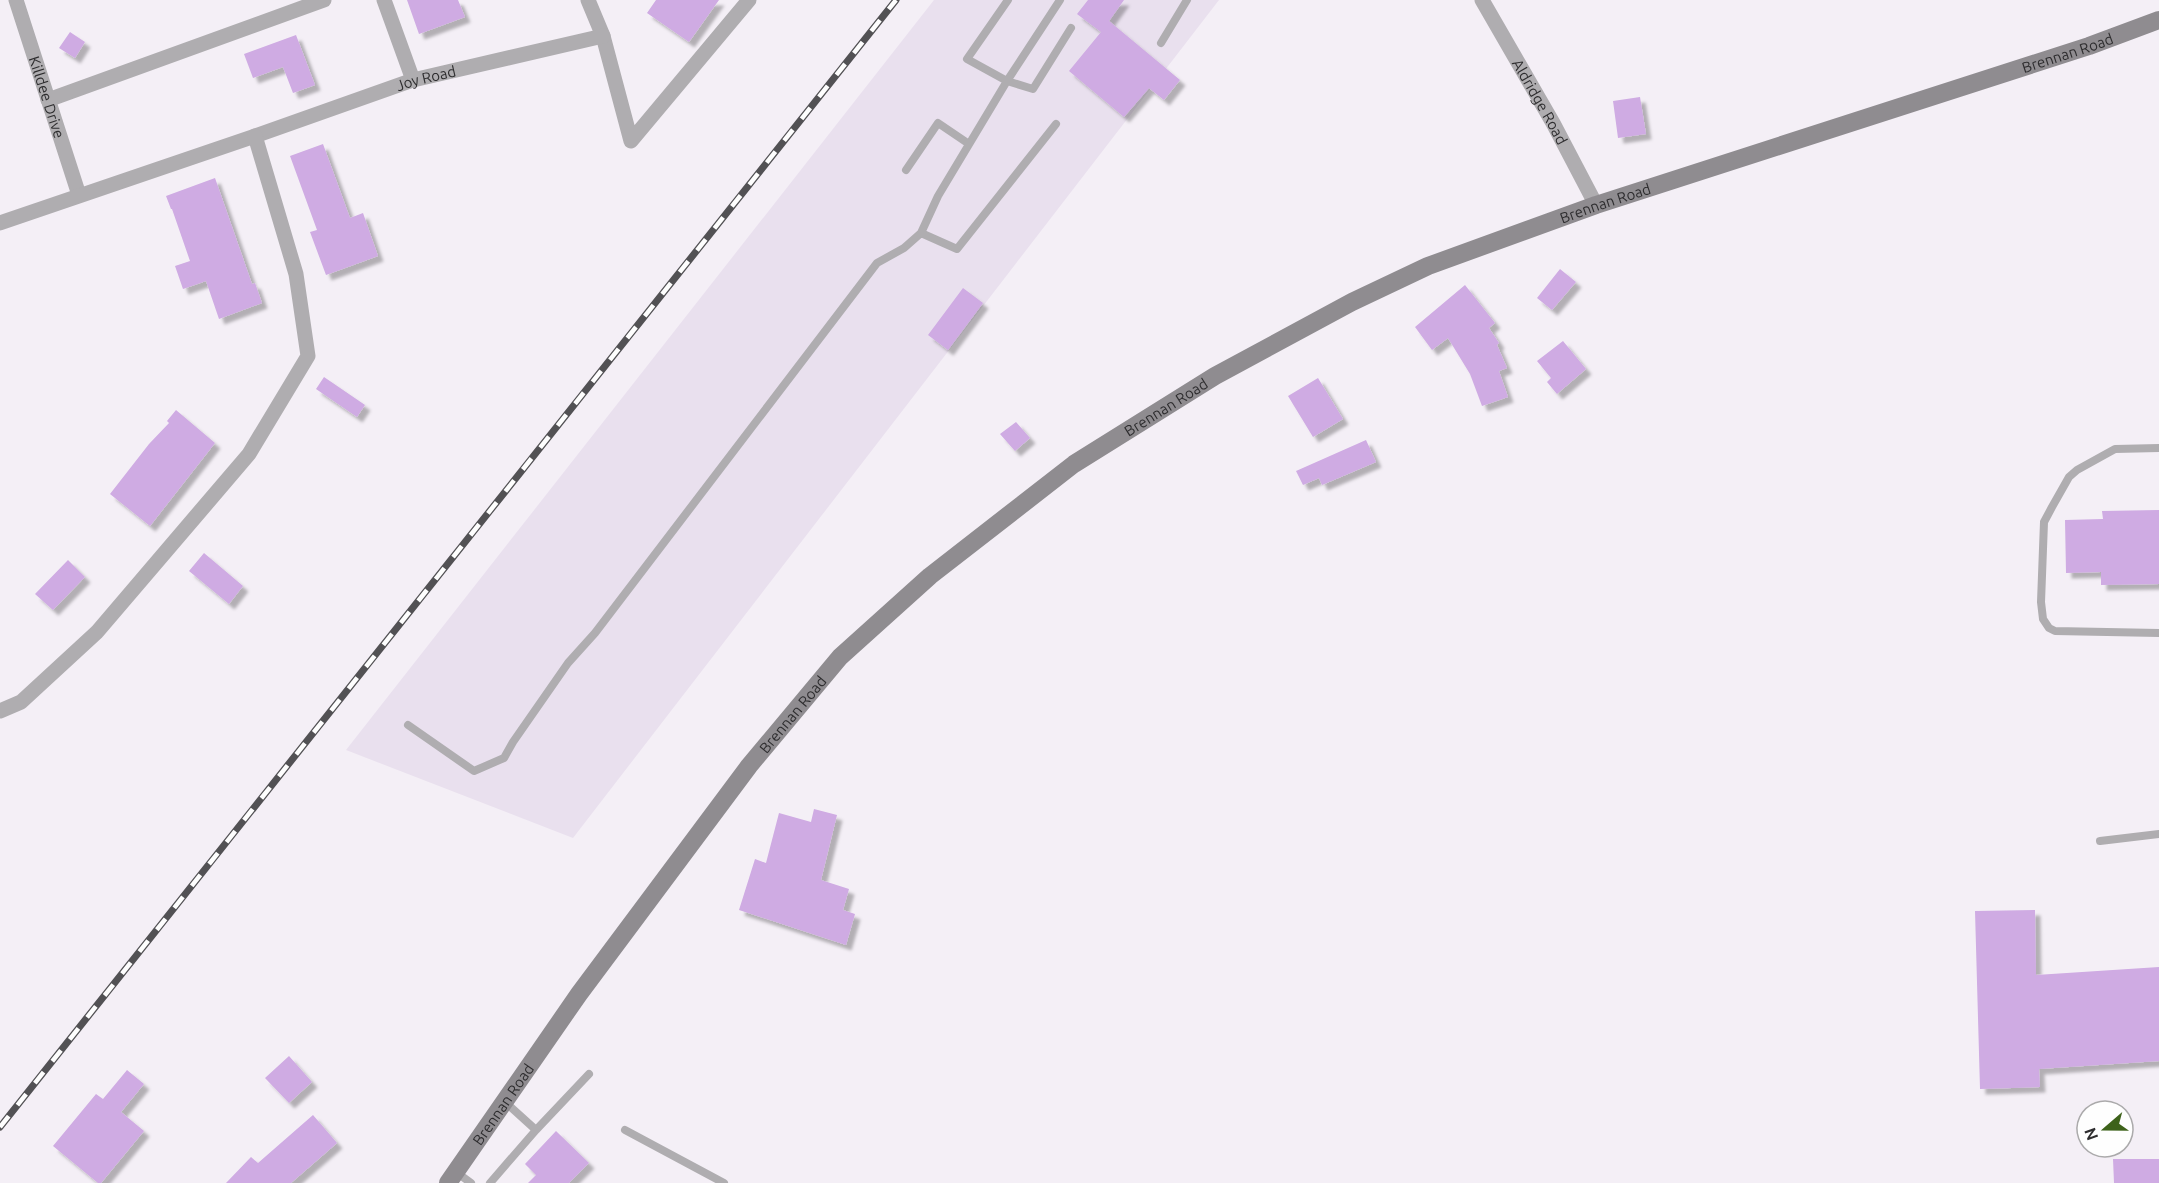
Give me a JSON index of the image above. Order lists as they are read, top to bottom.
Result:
{
  "streets": {
    "street": [
      "Brennan Road",
      "Joy Road",
      "Killdee Drive",
      "Aldridge Road"
    ]
  },
  "crossings": [
    ["Brennan Road", "Aldridge Road"],
    ["Joy Road", "Killdee Drive"]
  ],
  "north": "left"
}
